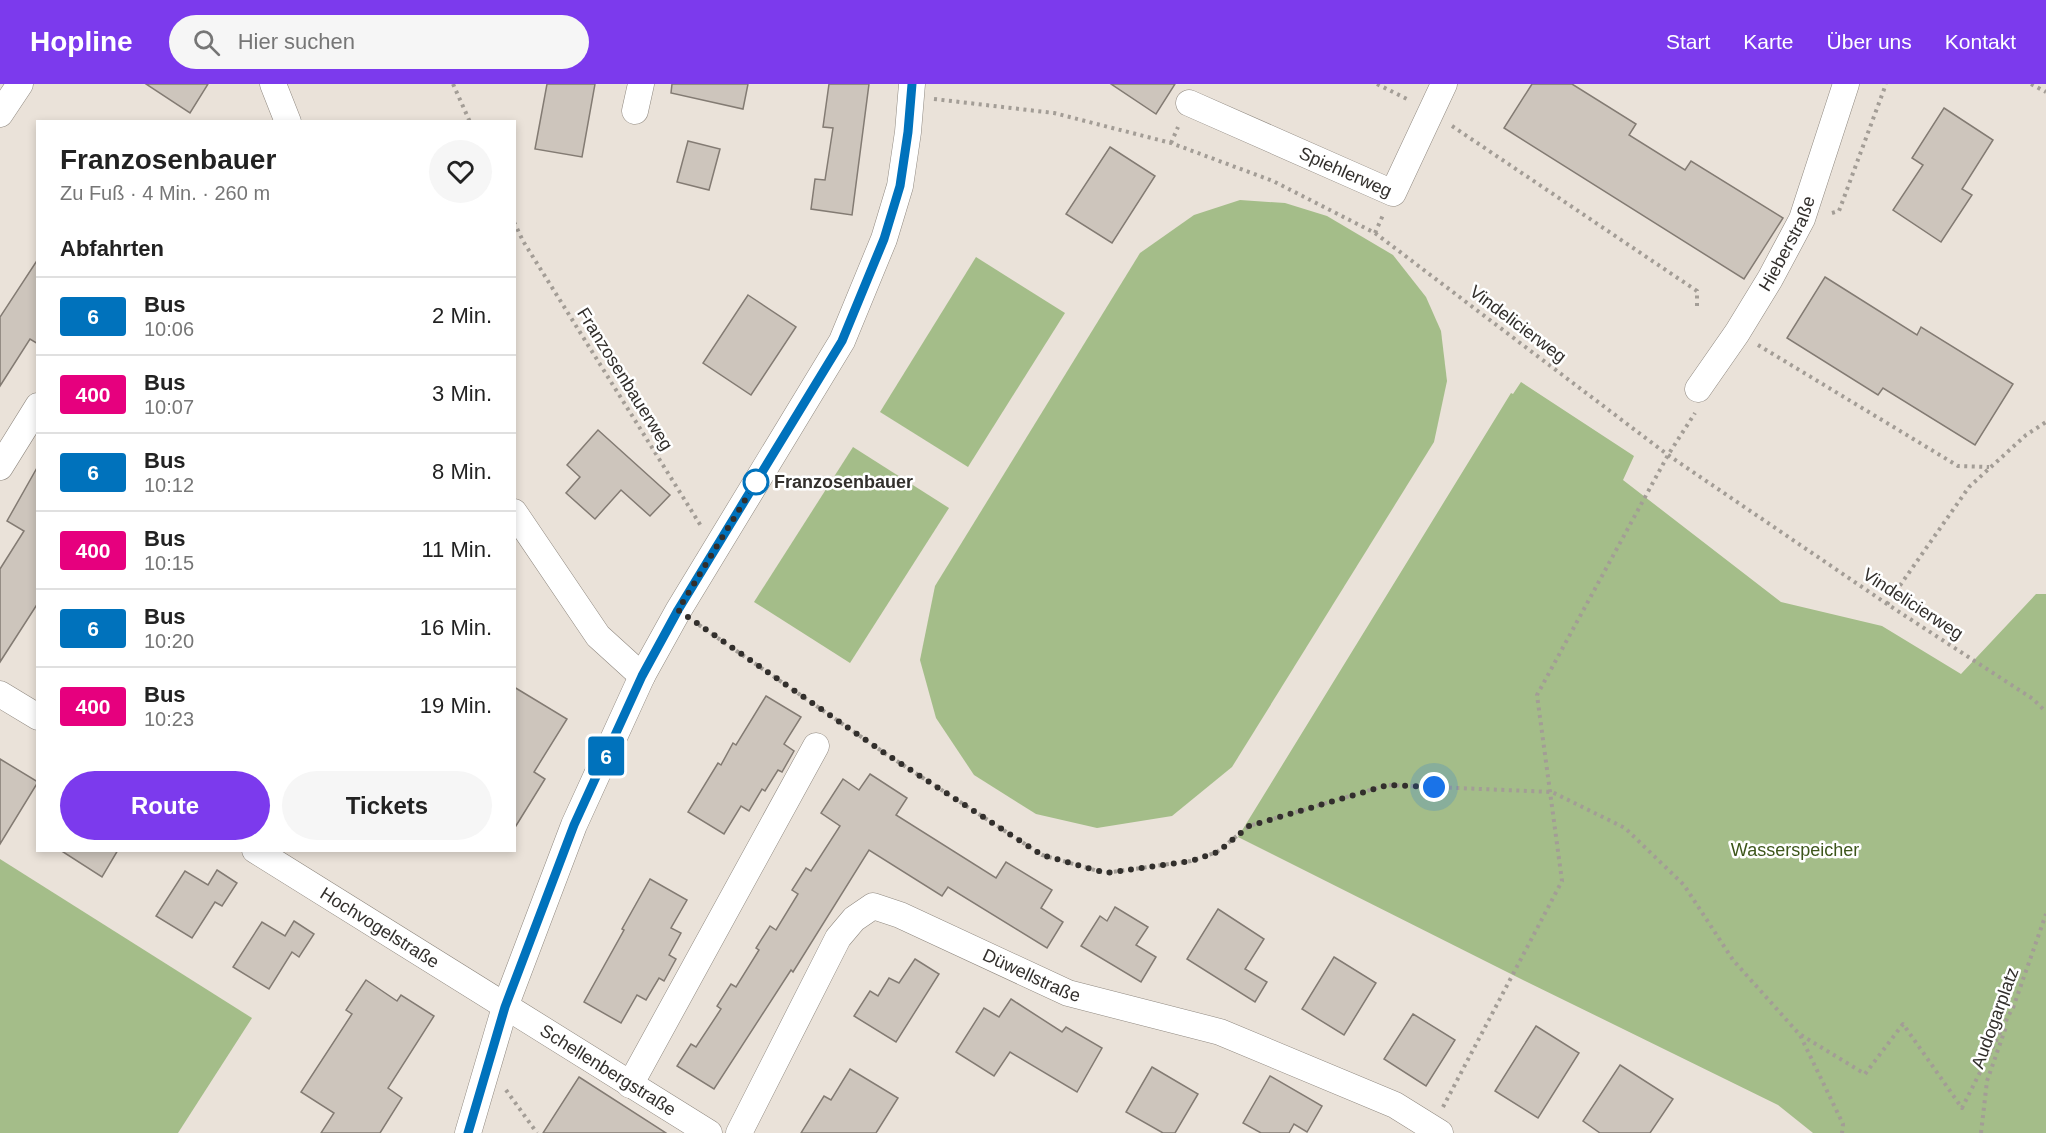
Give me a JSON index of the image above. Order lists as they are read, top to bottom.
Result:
{
  "streets": {
    "street": [
      "Spiehlerweg",
      "Hieberstraße",
      "Hochvogelstraße",
      "Düwellstraße",
      "Schellenbergstraße"
    ],
    "path": ["Vindelicierweg", "Franzosenbauerweg", "Audogarplatz"]
  },
  "crossings": [
    ["Hochvogelstraße", "Schellenbergstraße"]
  ],
  "parks": ["Wasserspeicher"],
  "places": ["Franzosenbauer"],
  "lines": ["bus line 6"],
  "page": {
    "header": "Hopline",
    "search": "Hier suchen",
    "nav": [
      "Start",
      "Karte",
      "Über uns",
      "Kontakt"
    ],
    "on_map": "6",
    "heading": [
      ["Franzosenbauer", "Zu Fuß · 4 Min. · 260 m"],
      "Abfahrten"
    ],
    "list": [
      {
        "mark": "6",
        "name": "Bus",
        "note": "10:06",
        "value": "2 Min."
      },
      {
        "mark": "400",
        "name": "Bus",
        "note": "10:07",
        "value": "3 Min."
      },
      {
        "mark": "6",
        "name": "Bus",
        "note": "10:12",
        "value": "8 Min."
      },
      {
        "mark": "400",
        "name": "Bus",
        "note": "10:15",
        "value": "11 Min."
      },
      {
        "mark": "6",
        "name": "Bus",
        "note": "10:20",
        "value": "16 Min."
      },
      {
        "mark": "400",
        "name": "Bus",
        "note": "10:23",
        "value": "19 Min."
      }
    ],
    "buttons": ["Route", "Tickets"]
  }
}
